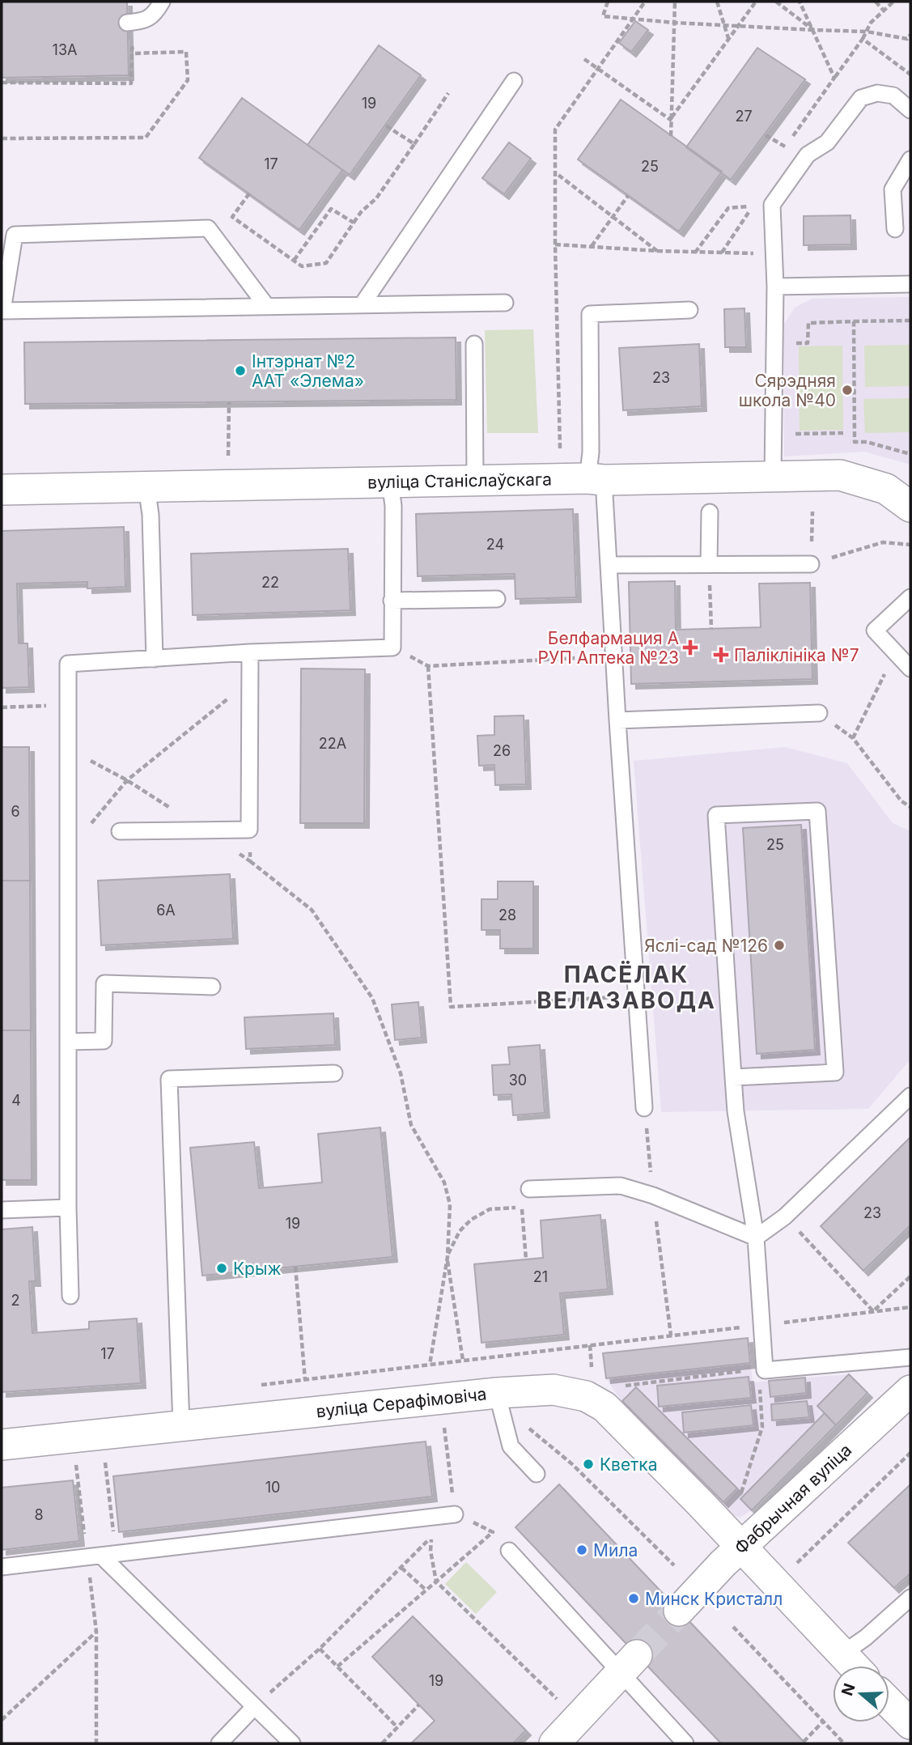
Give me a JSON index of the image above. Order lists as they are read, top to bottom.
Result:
{
  "streets": {
    "street": ["вуліца Станіслаўскага", "вуліца Серафімовіча", "Фабрычная вуліца"]
  },
  "crossings": [
    ["вуліца Серафімовіча", "Фабрычная вуліца"]
  ],
  "districts": ["ПАСЁЛАК ВЕЛАЗАВОДА"],
  "places": {
    "other": [
      "Інтэрнат №2 ААТ «Элема»",
      "Сярэдняя школа №40",
      "Яслі-сад №126",
      "Крыж",
      "Кветка",
      "Мила",
      "Минск Кристалл"
    ],
    "health": ["Белфармация А РУП Аптека №23", "Паліклініка №7"]
  },
  "house_numbers": [
    "13А",
    "19",
    "27",
    "17",
    "25",
    "23",
    "24",
    "22",
    "22А",
    "26",
    "6",
    "25",
    "6А",
    "28",
    "30",
    "4",
    "23",
    "19",
    "21",
    "2",
    "17",
    "10",
    "8",
    "19"
  ],
  "north": "left"
}
